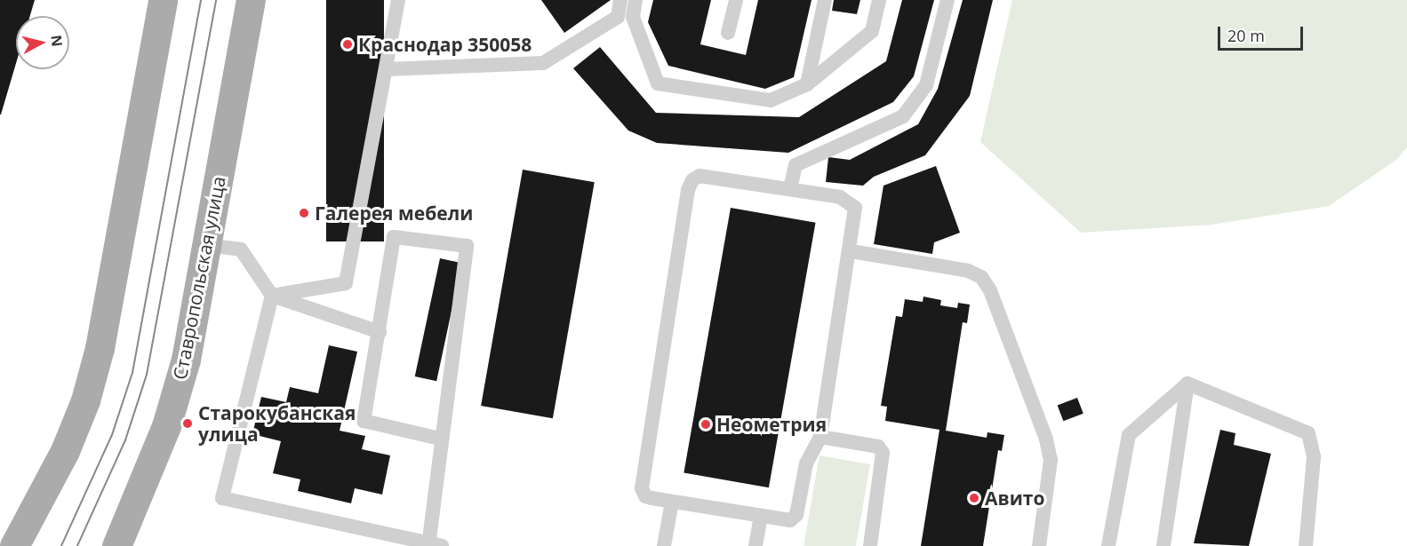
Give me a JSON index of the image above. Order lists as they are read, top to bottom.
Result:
{
  "streets": {
    "main road": ["Ставропольская улица"]
  },
  "places": [
    "Краснодар 350058",
    "Галерея мебели",
    "Старокубанская улица",
    "Неометрия",
    "Авито"
  ],
  "scale_bar": "20 m",
  "north": "right"
}
